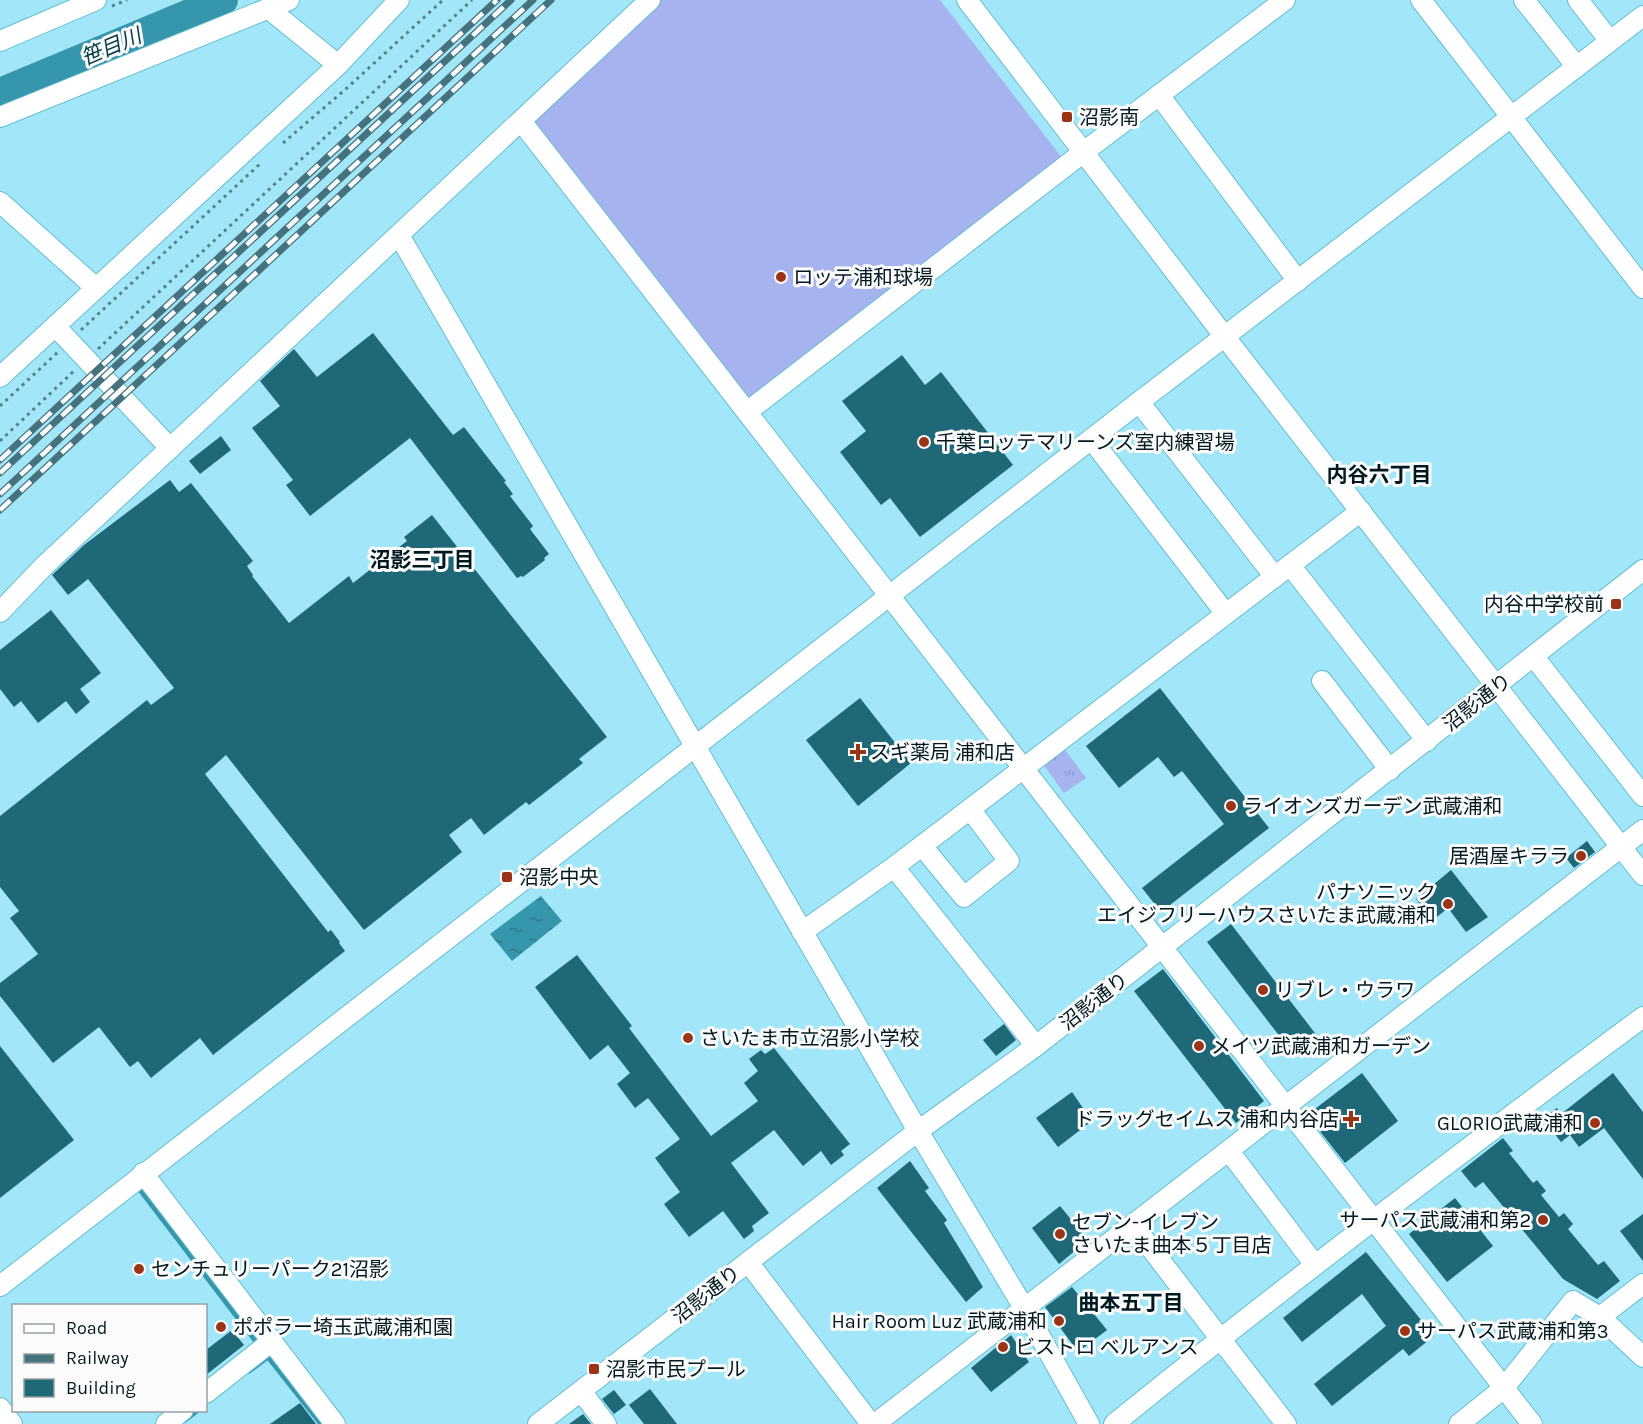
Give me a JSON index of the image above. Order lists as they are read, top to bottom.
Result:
{
  "streets": {
    "street": ["沼影通り"]
  },
  "districts": ["内谷六丁目", "沼影三丁目", "曲本五丁目"],
  "water": ["笹目川"],
  "places": {
    "transit": [
      "沼影南",
      "内谷中学校前",
      "沼影中央",
      "沼影市民プール"
    ],
    "other": [
      "ロッテ浦和球場",
      "千葉ロッテマリーンズ室内練習場",
      "ライオンズガーデン武蔵浦和",
      "居酒屋キララ",
      "パナソニック エイジフリーハウスさいたま武蔵浦和",
      "リブレ・ウラワ",
      "さいたま市立沼影小学校",
      "メイツ武蔵浦和ガーデン",
      "GLORIO武蔵浦和",
      "サーパス武蔵浦和第2",
      "セブン-イレブン さいたま曲本５丁目店",
      "センチュリーパーク21沼影",
      "Hair Room Luz 武蔵浦和",
      "ポポラー埼玉武蔵浦和園",
      "サーパス武蔵浦和第3",
      "ビストロ ベルアンス"
    ],
    "health": ["スギ薬局 浦和店", "ドラッグセイムス 浦和内谷店"]
  },
  "legend": ["Road", "Railway", "Building"]
}
